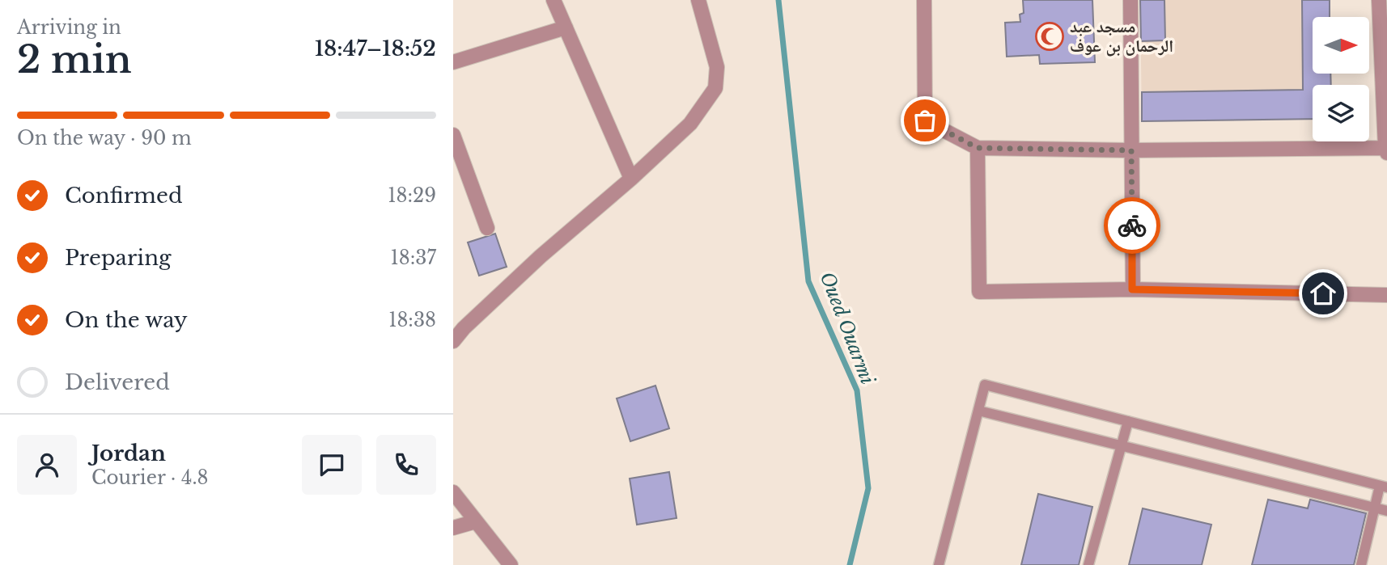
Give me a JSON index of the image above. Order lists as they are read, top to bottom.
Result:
{
  "water": ["Oued Ouarmi"],
  "places": {
    "mosque": ["مسجد عبد الرحمان بن عوف"]
  },
  "north": "right",
  "page": {
    "heading": ["2 min", "Arriving in", "18:47–18:52"],
    "panel": ["Jordan", "Courier · 4.8"],
    "bar": "On the way · 90 m",
    "list": [
      ["Confirmed", "18:29"],
      ["Preparing", "18:37"],
      ["On the way", "18:38"],
      "Delivered"
    ]
  }
}
